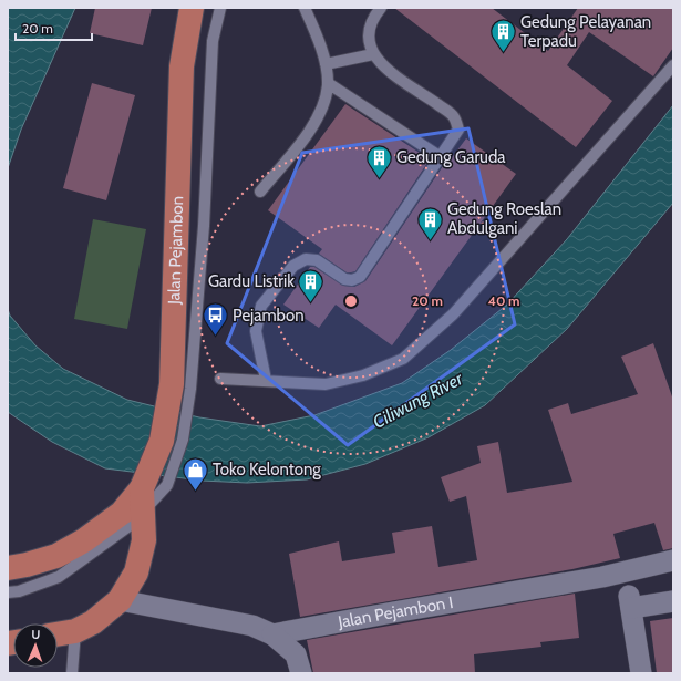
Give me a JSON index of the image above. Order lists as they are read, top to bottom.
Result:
{
  "streets": {
    "main road": ["Jalan Pejambon"],
    "street": ["Jalan Pejambon I"]
  },
  "water": ["Ciliwung River"],
  "places": {
    "building": [
      "Gedung Pelayanan Terpadu",
      "Gedung Garuda",
      "Gedung Roeslan Abdulgani",
      "Gardu Listrik"
    ],
    "bus stop": ["Pejambon"],
    "shop": ["Toko Kelontong"]
  },
  "scale_bar": "20 m",
  "north": "top",
  "rings": ["20 m", "40 m"]
}
